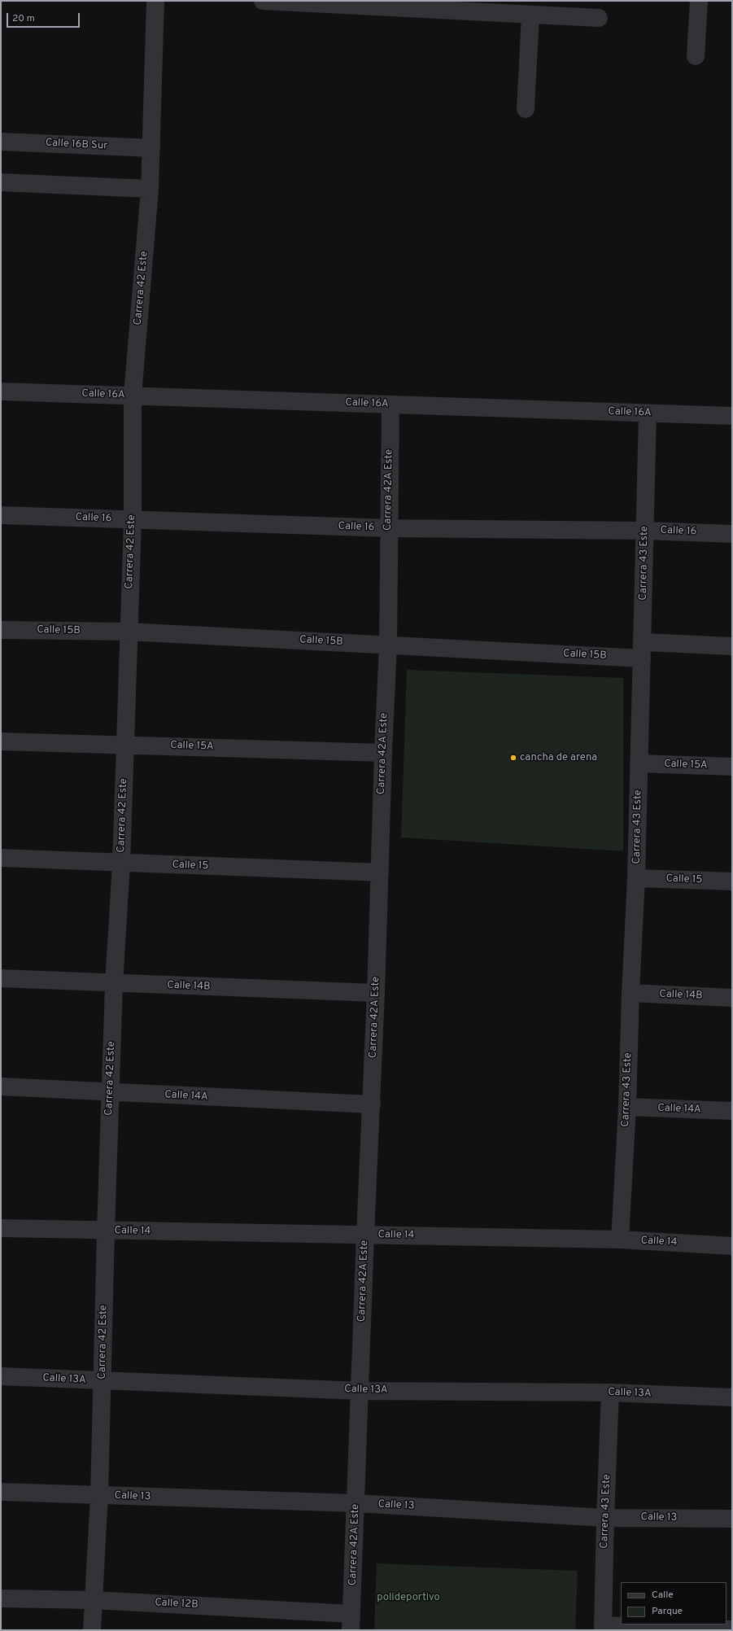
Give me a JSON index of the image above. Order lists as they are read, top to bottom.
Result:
{
  "streets": {
    "street": [
      "Calle 16B Sur",
      "Carrera 42 Este",
      "Calle 16A",
      "Carrera 42A Este",
      "Calle 16",
      "Carrera 43 Este",
      "Calle 15B",
      "Calle 15A",
      "Calle 15",
      "Calle 14B",
      "Calle 14A",
      "Calle 14",
      "Calle 13A",
      "Calle 13",
      "Calle 12B"
    ]
  },
  "crossings": [
    ["Calle 16B Sur", "Carrera 42 Este"],
    ["Carrera 42 Este", "Calle 16A"],
    ["Carrera 42 Este", "Calle 16"],
    ["Carrera 42 Este", "Calle 15B"],
    ["Carrera 42 Este", "Calle 15A"],
    ["Carrera 42 Este", "Calle 15"],
    ["Carrera 42 Este", "Calle 14B"],
    ["Carrera 42 Este", "Calle 14A"],
    ["Carrera 42 Este", "Calle 14"],
    ["Carrera 42 Este", "Calle 13A"],
    ["Carrera 42 Este", "Calle 13"],
    ["Carrera 42 Este", "Calle 12B"],
    ["Calle 16A", "Carrera 42A Este"],
    ["Calle 16A", "Carrera 43 Este"],
    ["Carrera 42A Este", "Calle 16"],
    ["Carrera 42A Este", "Calle 15B"],
    ["Carrera 42A Este", "Calle 15A"],
    ["Carrera 42A Este", "Calle 15"],
    ["Carrera 42A Este", "Calle 14B"],
    ["Carrera 42A Este", "Calle 14A"],
    ["Carrera 42A Este", "Calle 14"],
    ["Carrera 42A Este", "Calle 13A"],
    ["Carrera 42A Este", "Calle 13"],
    ["Carrera 42A Este", "Calle 12B"],
    ["Calle 16", "Carrera 43 Este"],
    ["Carrera 43 Este", "Calle 15B"],
    ["Carrera 43 Este", "Calle 15A"],
    ["Carrera 43 Este", "Calle 15"],
    ["Carrera 43 Este", "Calle 14B"],
    ["Carrera 43 Este", "Calle 14A"],
    ["Carrera 43 Este", "Calle 14"],
    ["Carrera 43 Este", "Calle 13A"],
    ["Carrera 43 Este", "Calle 13"]
  ],
  "parks": ["polideportivo"],
  "places": ["cancha de arena"],
  "legend": ["Calle", "Parque"],
  "scale_bar": "20 m"
}
